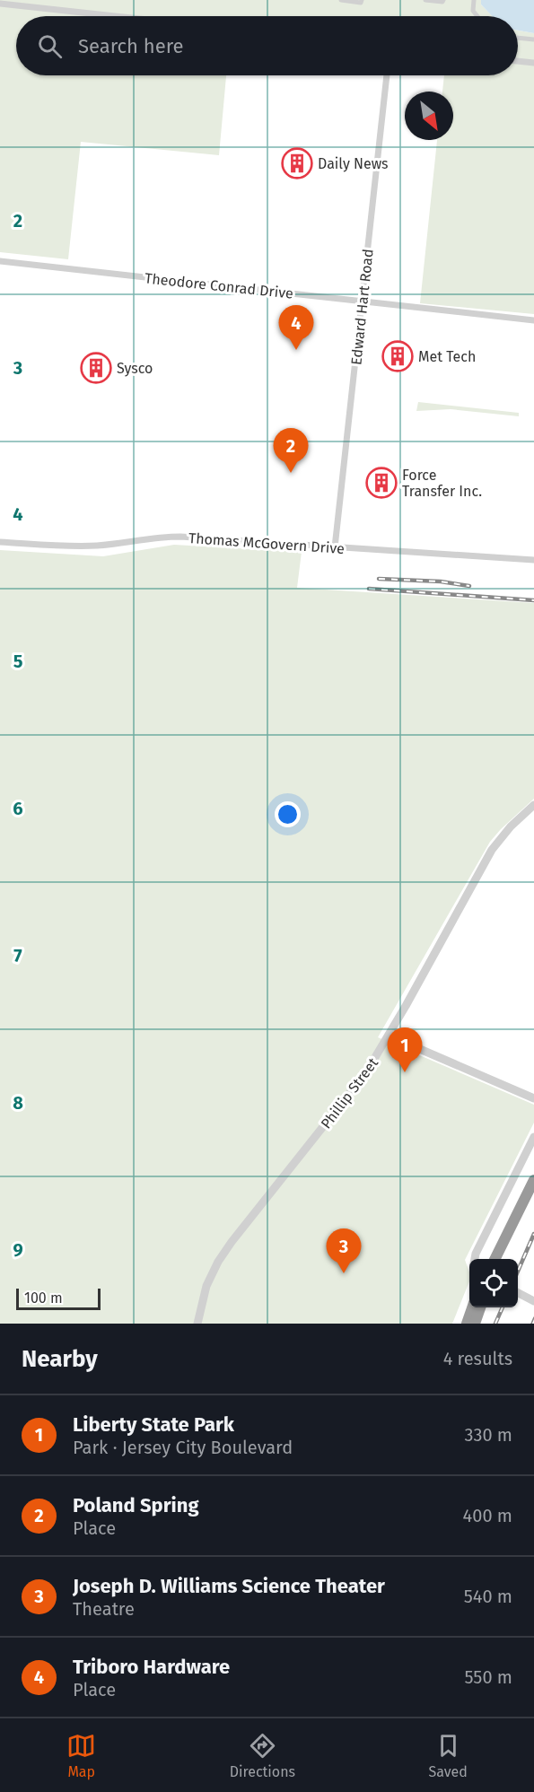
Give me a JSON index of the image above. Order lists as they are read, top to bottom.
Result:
{
  "streets": {
    "street": [
      "Theodore Conrad Drive",
      "Edward Hart Road",
      "Thomas McGovern Drive",
      "Phillip Street"
    ]
  },
  "crossings": [
    ["Theodore Conrad Drive", "Edward Hart Road"],
    ["Edward Hart Road", "Thomas McGovern Drive"]
  ],
  "places": {
    "building": [
      "Daily News",
      "Met Tech",
      "Sysco",
      "Force Transfer Inc."
    ]
  },
  "scale_bar": "100 m",
  "north": "bottom right",
  "page": {
    "search": "Search here",
    "pins": [
      "4",
      "2",
      "1",
      "3"
    ],
    "scale": "100 m",
    "heading": ["Nearby", "4 results"],
    "list": [
      {
        "mark": "1",
        "name": "Liberty State Park",
        "note": "Park · Jersey City Boulevard",
        "value": "330 m"
      },
      {
        "mark": "2",
        "name": "Poland Spring",
        "note": "Place",
        "value": "400 m"
      },
      {
        "mark": "3",
        "name": "Joseph D. Williams Science Theater",
        "note": "Theatre",
        "value": "540 m"
      },
      {
        "mark": "4",
        "name": "Triboro Hardware",
        "note": "Place",
        "value": "550 m"
      }
    ],
    "nav": ["Map", "Directions", "Saved"]
  },
  "grid": {
    "rows": [
      "2",
      "3",
      "4",
      "5",
      "6",
      "7",
      "8",
      "9"
    ]
  }
}
